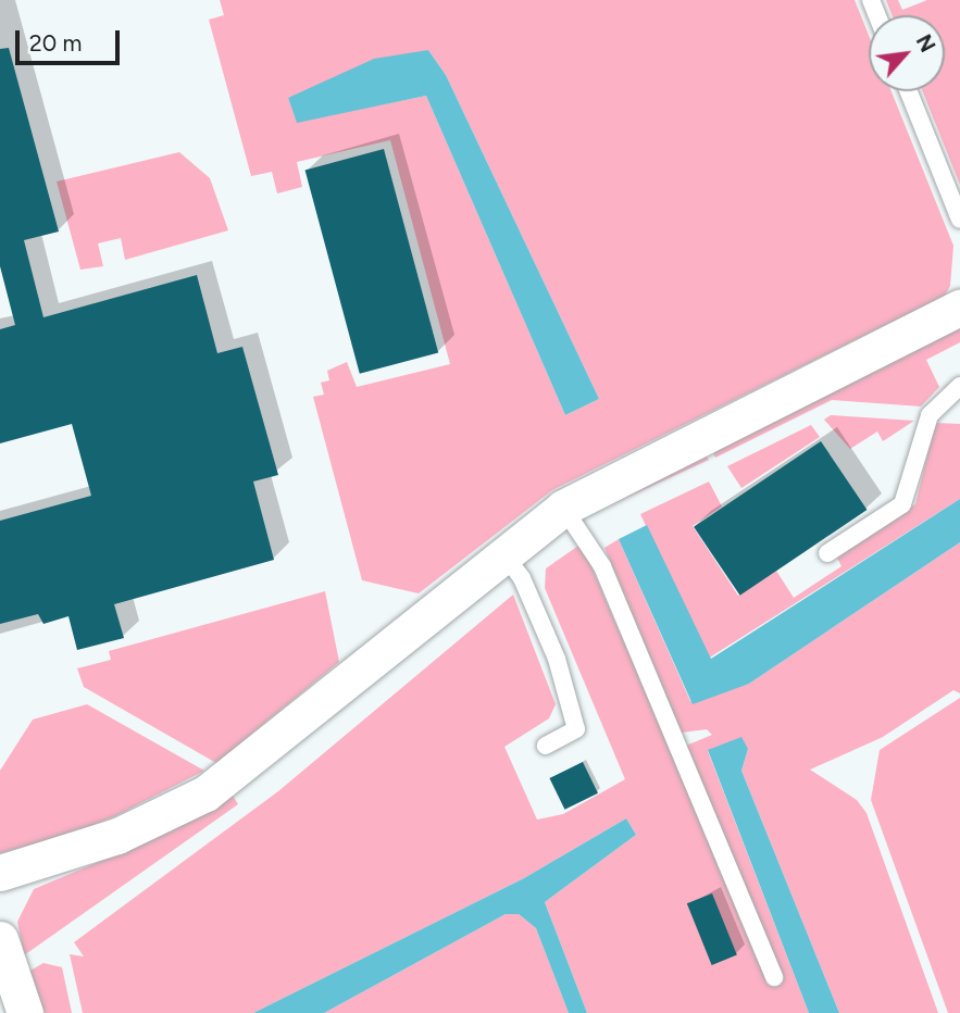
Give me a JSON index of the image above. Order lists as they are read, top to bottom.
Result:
{
  "scale_bar": "20 m",
  "north": "top right"
}
